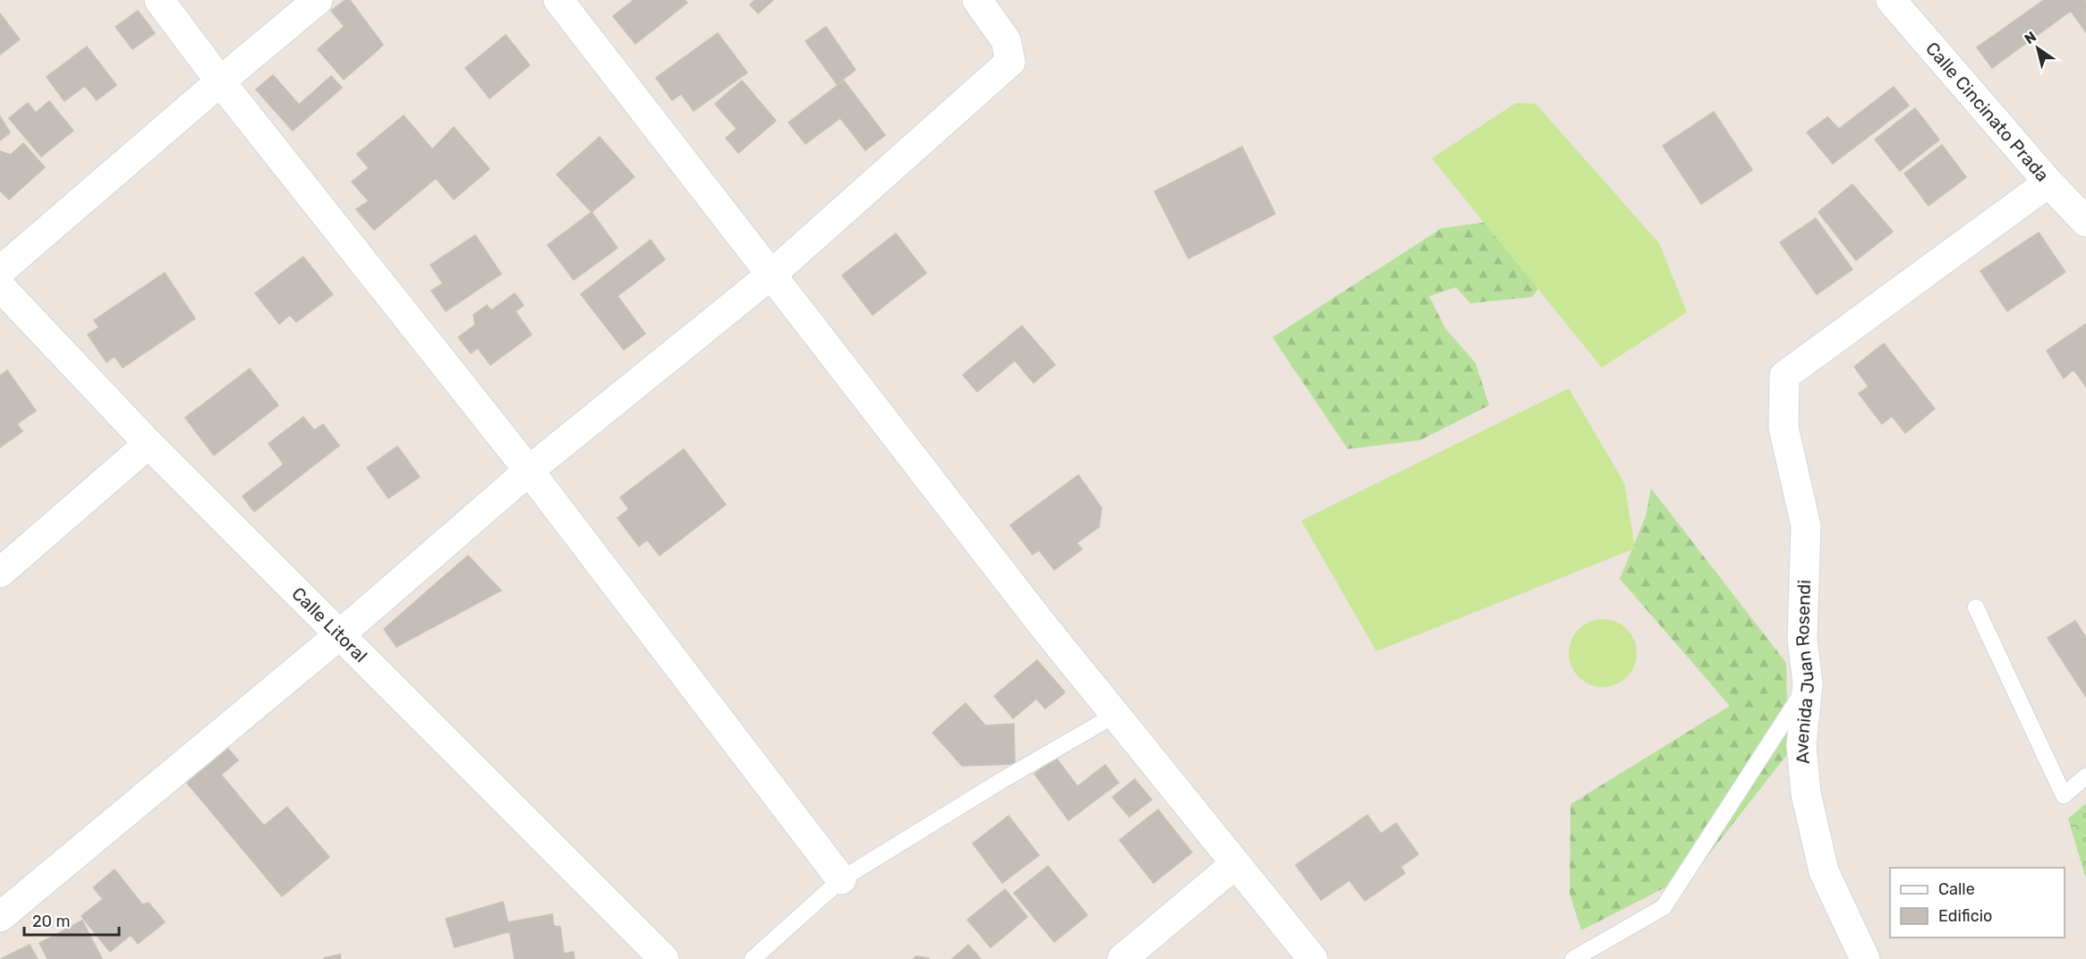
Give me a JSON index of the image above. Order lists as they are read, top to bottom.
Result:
{
  "streets": {
    "street": ["Calle Cincinato Prada", "Calle Litoral", "Avenida Juan Rosendi"]
  },
  "crossings": [
    ["Calle Cincinato Prada", "Avenida Juan Rosendi"]
  ],
  "legend": ["Calle", "Edificio"],
  "scale_bar": "20 m",
  "north": "top left"
}
